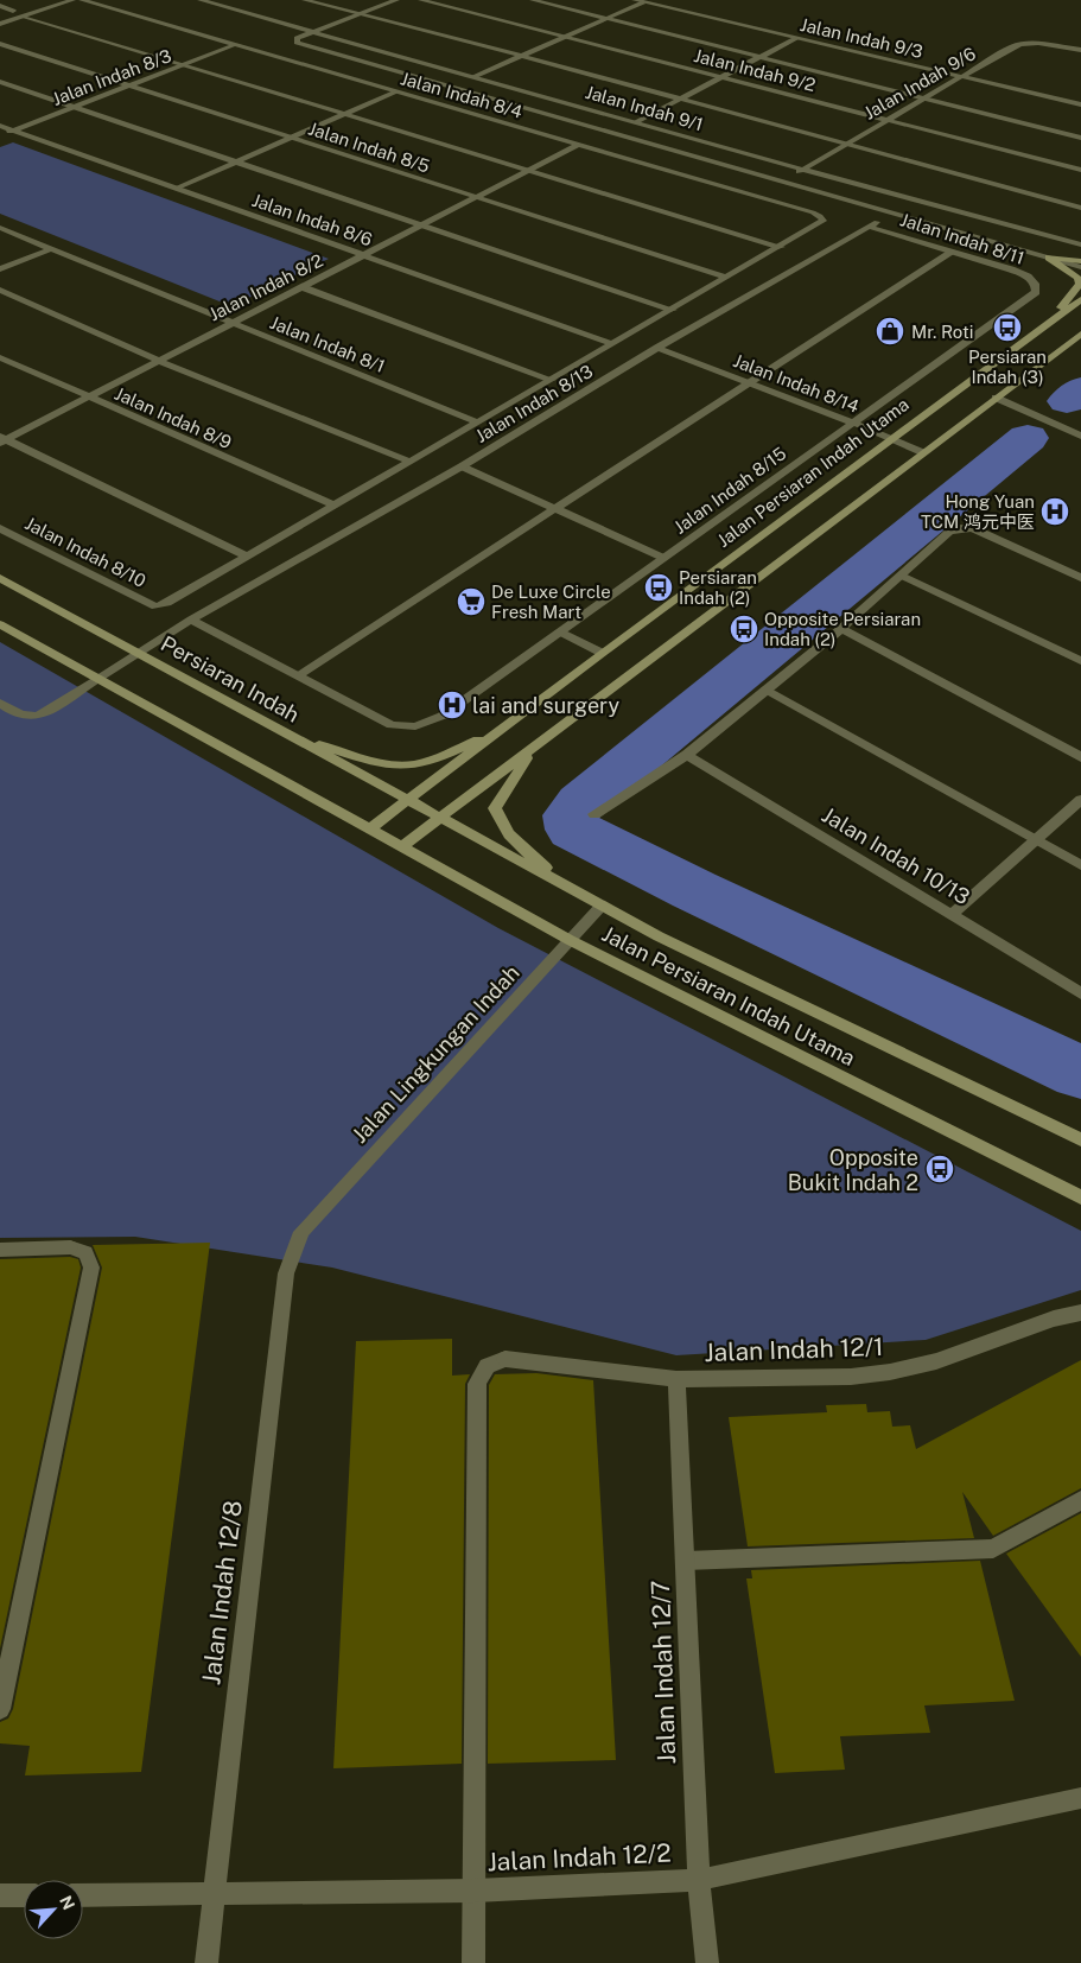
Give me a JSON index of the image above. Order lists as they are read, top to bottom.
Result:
{
  "streets": {
    "main road": ["Jalan Persiaran Indah Utama", "Persiaran Indah"],
    "street": [
      "Jalan Indah 9/3",
      "Jalan Indah 9/2",
      "Jalan Indah 8/3",
      "Jalan Indah 9/6",
      "Jalan Indah 8/4",
      "Jalan Indah 9/1",
      "Jalan Indah 8/5",
      "Jalan Indah 8/6",
      "Jalan Indah 8/11",
      "Jalan Indah 8/2",
      "Jalan Indah 8/1",
      "Jalan Indah 8/14",
      "Jalan Indah 8/13",
      "Jalan Indah 8/9",
      "Jalan Indah 8/15",
      "Jalan Indah 8/10",
      "Jalan Indah 10/13",
      "Jalan Lingkungan Indah",
      "Jalan Indah 12/1",
      "Jalan Indah 12/8",
      "Jalan Indah 12/7",
      "Jalan Indah 12/2"
    ]
  },
  "crossings": [
    ["Jalan Indah 9/3", "Jalan Indah 9/6"],
    ["Jalan Indah 9/2", "Jalan Indah 9/6"],
    ["Jalan Indah 8/3", "Jalan Indah 8/4"],
    ["Jalan Indah 8/3", "Jalan Indah 8/5"],
    ["Jalan Indah 8/3", "Jalan Indah 8/6"],
    ["Jalan Indah 9/6", "Jalan Indah 9/1"],
    ["Jalan Indah 8/4", "Jalan Indah 8/2"],
    ["Jalan Indah 9/1", "Jalan Indah 8/13"],
    ["Jalan Indah 8/5", "Jalan Indah 8/2"],
    ["Jalan Indah 8/6", "Jalan Indah 8/2"],
    ["Jalan Indah 8/11", "Jalan Indah 8/13"],
    ["Jalan Indah 8/11", "Jalan Indah 8/15"],
    ["Jalan Indah 8/2", "Jalan Indah 8/1"],
    ["Jalan Indah 8/2", "Jalan Indah 8/9"],
    ["Jalan Indah 8/14", "Jalan Indah 8/13"],
    ["Jalan Indah 8/14", "Jalan Persiaran Indah Utama"],
    ["Jalan Indah 8/14", "Jalan Indah 8/15"],
    ["Jalan Indah 8/13", "Jalan Indah 8/15"],
    ["Jalan Indah 8/13", "Persiaran Indah"],
    ["Jalan Persiaran Indah Utama", "Persiaran Indah"],
    ["Jalan Persiaran Indah Utama", "Jalan Lingkungan Indah"],
    ["Jalan Lingkungan Indah", "Jalan Indah 12/8"],
    ["Jalan Indah 12/1", "Jalan Indah 12/7"],
    ["Jalan Indah 12/1", "Jalan Indah 12/2"],
    ["Jalan Indah 12/8", "Jalan Indah 12/2"],
    ["Jalan Indah 12/7", "Jalan Indah 12/2"]
  ],
  "places": {
    "bus stop": [
      "Persiaran Indah (3)",
      "Persiaran Indah (2)",
      "Opposite Persiaran Indah (2)",
      "Opposite Bukit Indah 2"
    ],
    "shop": ["Mr. Roti"],
    "hospital": ["Hong Yuan TCM 鸿元中医", "lai and surgery"],
    "supermarket": ["De Luxe Circle Fresh Mart"]
  },
  "north": "top right"
}
